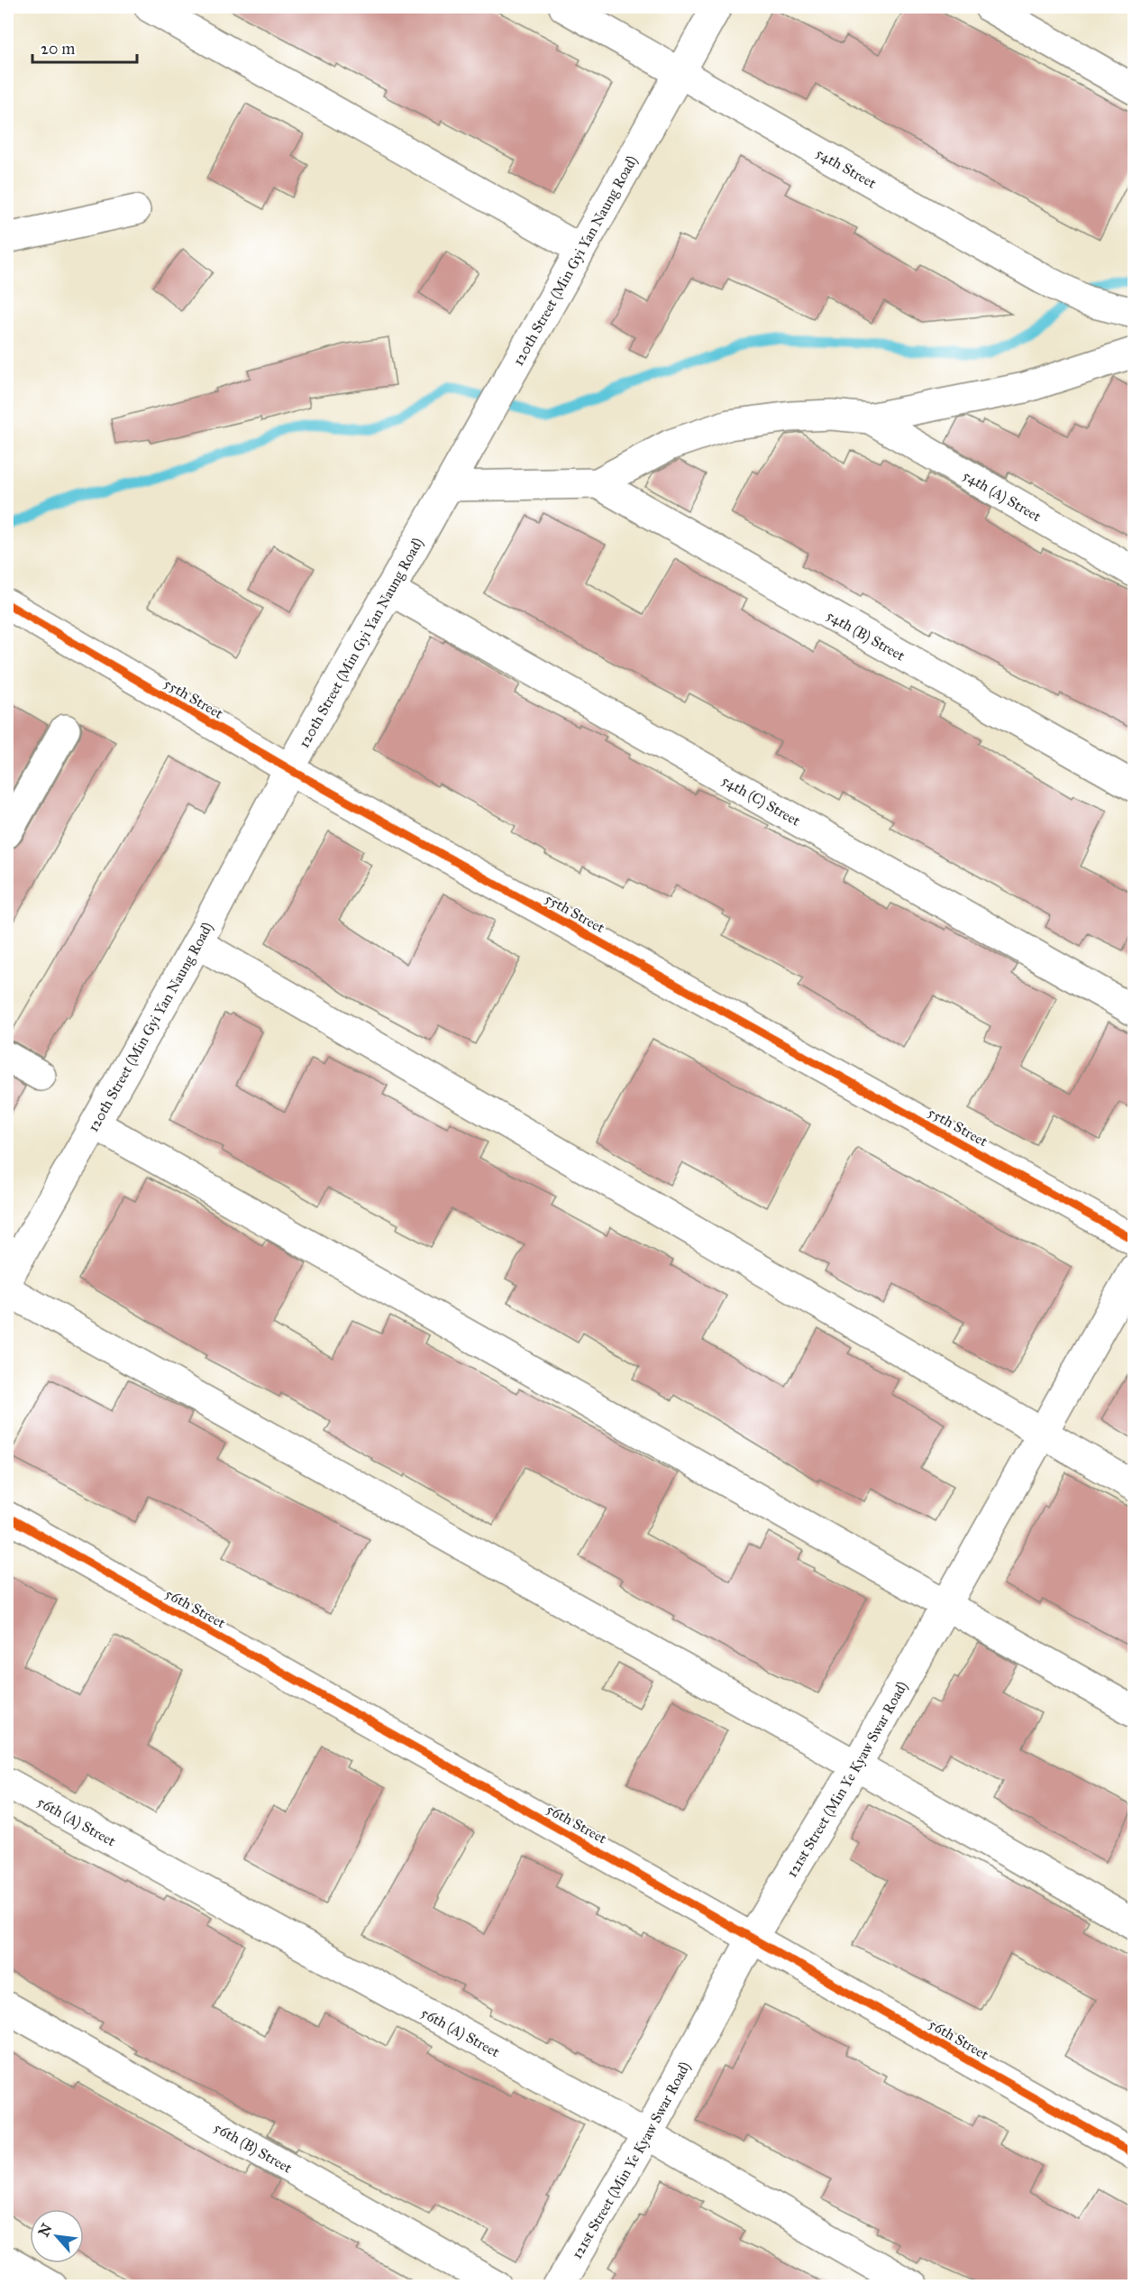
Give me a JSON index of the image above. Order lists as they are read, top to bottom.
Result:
{
  "streets": {
    "street": [
      "54th Street",
      "120th Street (Min Gyi Yan Naung Road)",
      "54th (A) Street",
      "54th (B) Street",
      "55th Street",
      "54th (C) Street",
      "56th Street",
      "121st Street (Min Ye Kyaw Swar Road)",
      "56th (A) Street",
      "56th (B) Street"
    ]
  },
  "crossings": [
    ["54th Street", "120th Street (Min Gyi Yan Naung Road)"],
    ["120th Street (Min Gyi Yan Naung Road)", "55th Street"],
    ["120th Street (Min Gyi Yan Naung Road)", "54th (C) Street"],
    ["56th Street", "121st Street (Min Ye Kyaw Swar Road)"],
    ["121st Street (Min Ye Kyaw Swar Road)", "56th (A) Street"]
  ],
  "scale_bar": "20 m",
  "north": "top left"
}
